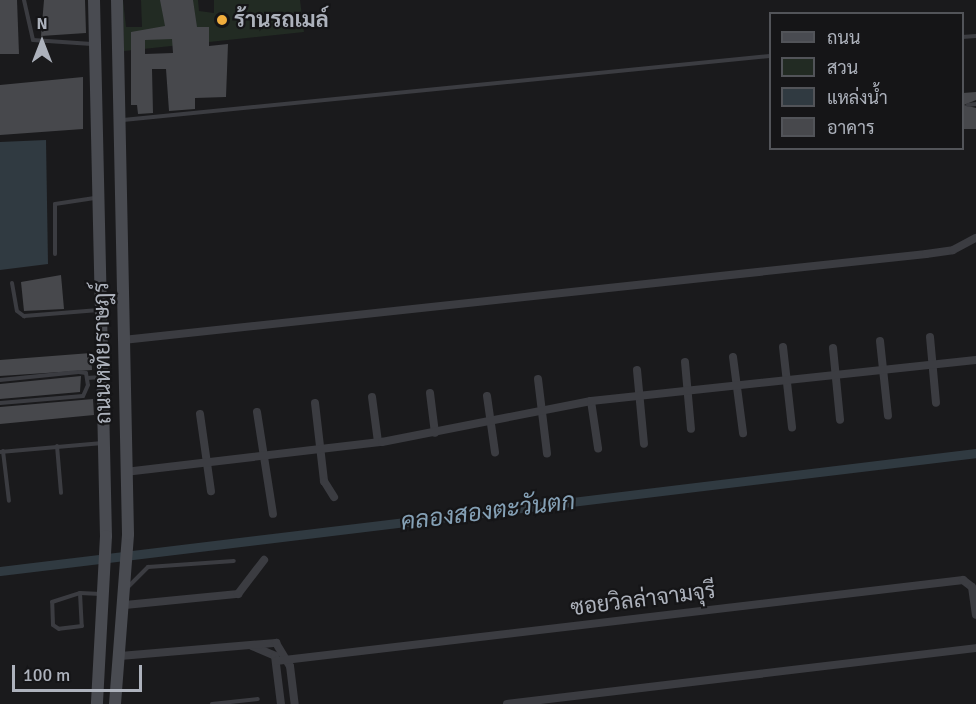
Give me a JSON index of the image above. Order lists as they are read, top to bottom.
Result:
{
  "streets": {
    "main road": ["ถนนหทัยราษฎร์"],
    "street": ["ซอยวิลล่าจามจุรี"]
  },
  "water": ["คลองสองตะวันตก"],
  "places": ["ร้านรถเมล์"],
  "legend": [
    "ถนน",
    "สวน",
    "แหล่งน้ำ",
    "อาคาร"
  ],
  "scale_bar": "100 m",
  "north": "top"
}
